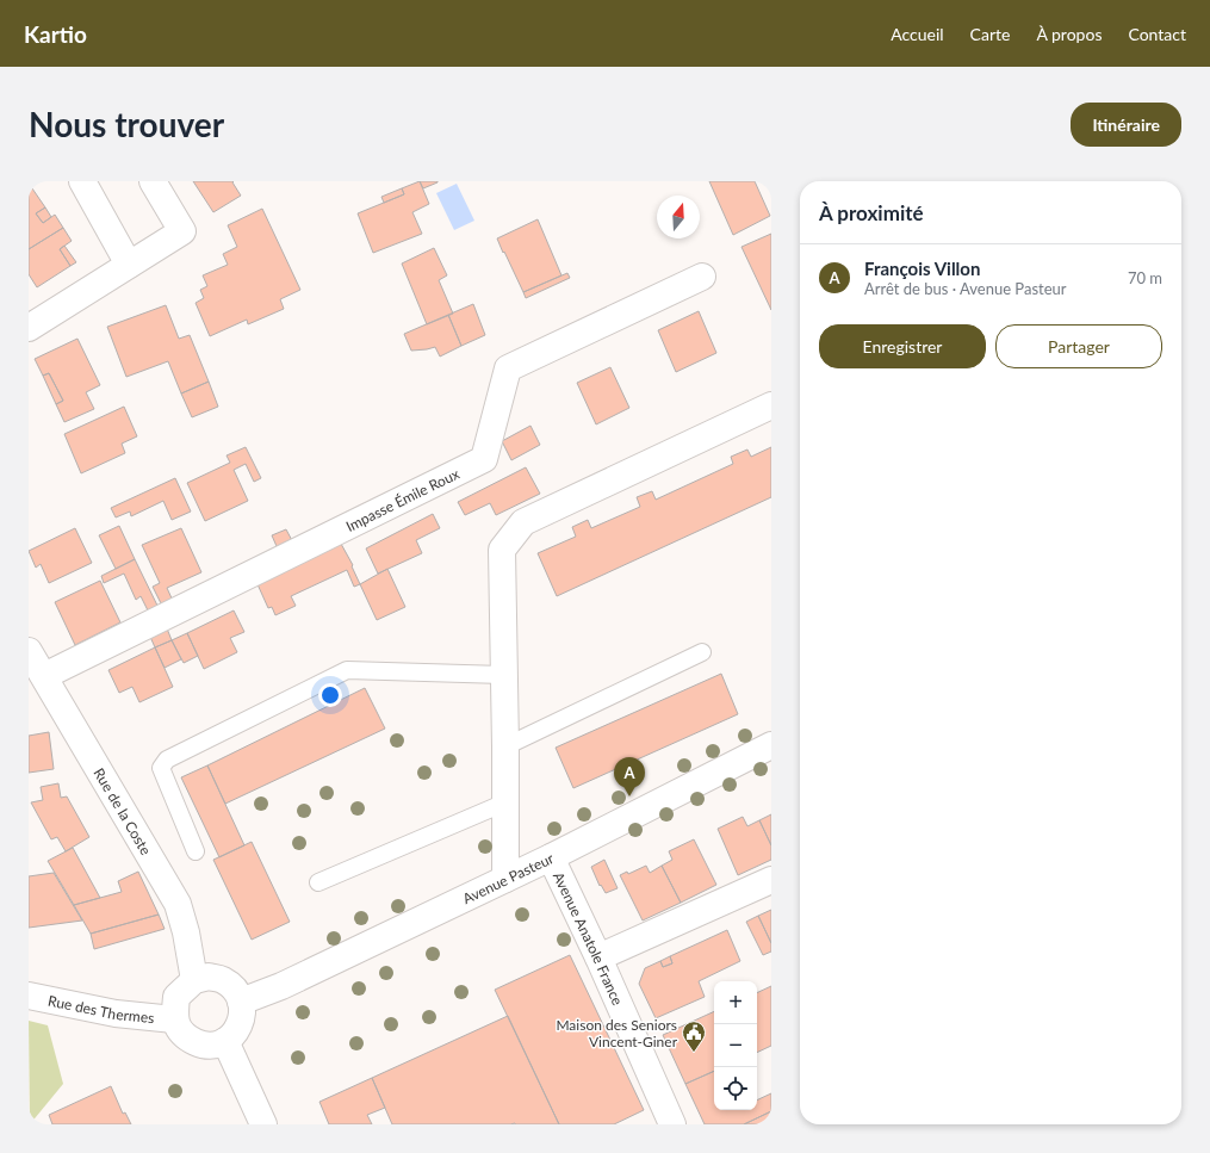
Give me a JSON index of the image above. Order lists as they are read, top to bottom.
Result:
{
  "streets": {
    "street": [
      "Impasse Émile Roux",
      "Rue de la Coste",
      "Avenue Pasteur",
      "Avenue Anatole France",
      "Rue des Thermes"
    ]
  },
  "crossings": [
    ["Impasse Émile Roux", "Rue de la Coste"],
    ["Rue de la Coste", "Avenue Pasteur"],
    ["Rue de la Coste", "Rue des Thermes"],
    ["Avenue Pasteur", "Avenue Anatole France"],
    ["Avenue Pasteur", "Rue des Thermes"]
  ],
  "places": {
    "public building": ["Maison des Seniors Vincent-Giner"]
  },
  "north": "top",
  "page": {
    "header": "Kartio",
    "nav": [
      "Accueil",
      "Carte",
      "À propos",
      "Contact"
    ],
    "buttons": [
      "Itinéraire",
      ["Enregistrer", "Partager"]
    ],
    "title": "Nous trouver",
    "heading": "À proximité",
    "list": [
      {
        "mark": "A",
        "name": "François Villon",
        "note": "Arrêt de bus · Avenue Pasteur",
        "value": "70 m"
      }
    ],
    "pins": "A",
    "map_buttons": ["+", "−"]
  }
}
